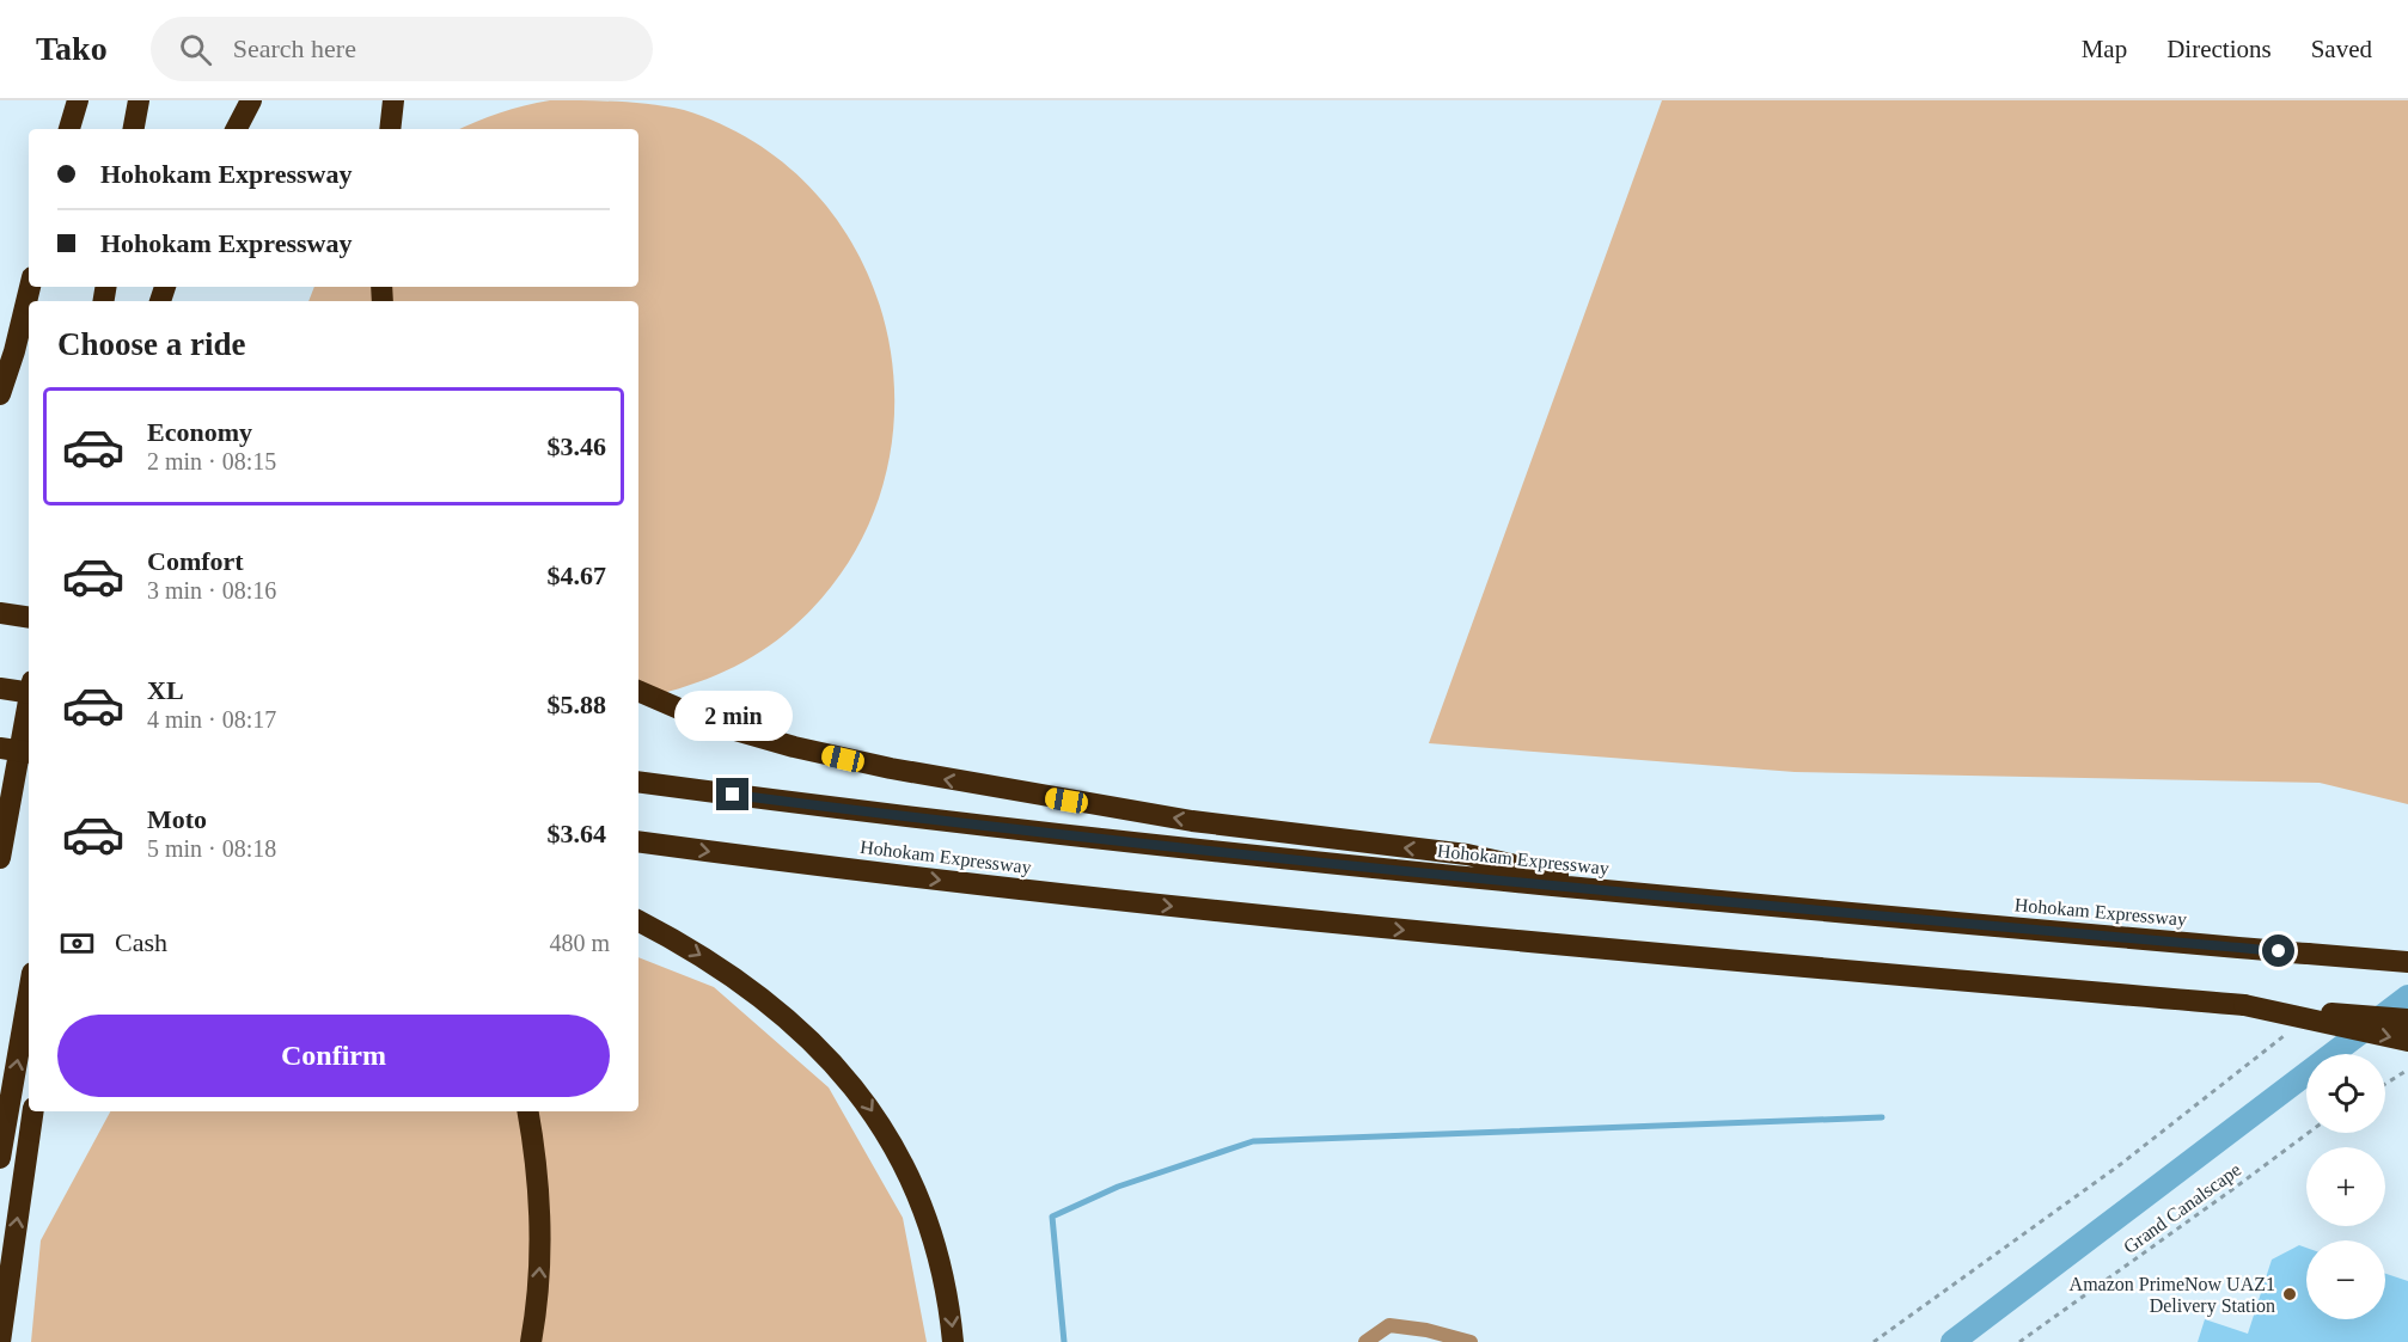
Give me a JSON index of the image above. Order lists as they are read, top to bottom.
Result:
{
  "streets": {
    "highway": ["Hohokam Expressway"],
    "path": ["Grand Canalscape"]
  },
  "places": ["Amazon PrimeNow UAZ1 Delivery Station"],
  "page": {
    "header": "Tako",
    "search": "Search here",
    "nav": ["Map", "Directions", "Saved"],
    "banner": ["Hohokam Expressway", "Hohokam Expressway"],
    "heading": "Choose a ride",
    "list": [
      {
        "name": "Economy",
        "note": "2 min · 08:15",
        "value": "$3.46"
      },
      {
        "name": "Comfort",
        "note": "3 min · 08:16",
        "value": "$4.67"
      },
      {
        "name": "XL",
        "note": "4 min · 08:17",
        "value": "$5.88"
      },
      {
        "name": "Moto",
        "note": "5 min · 08:18",
        "value": "$3.64"
      }
    ],
    "bubble": "2 min",
    "pay": ["Cash", "480 m"],
    "buttons": "Confirm",
    "map_buttons": ["+", "−"]
  }
}
